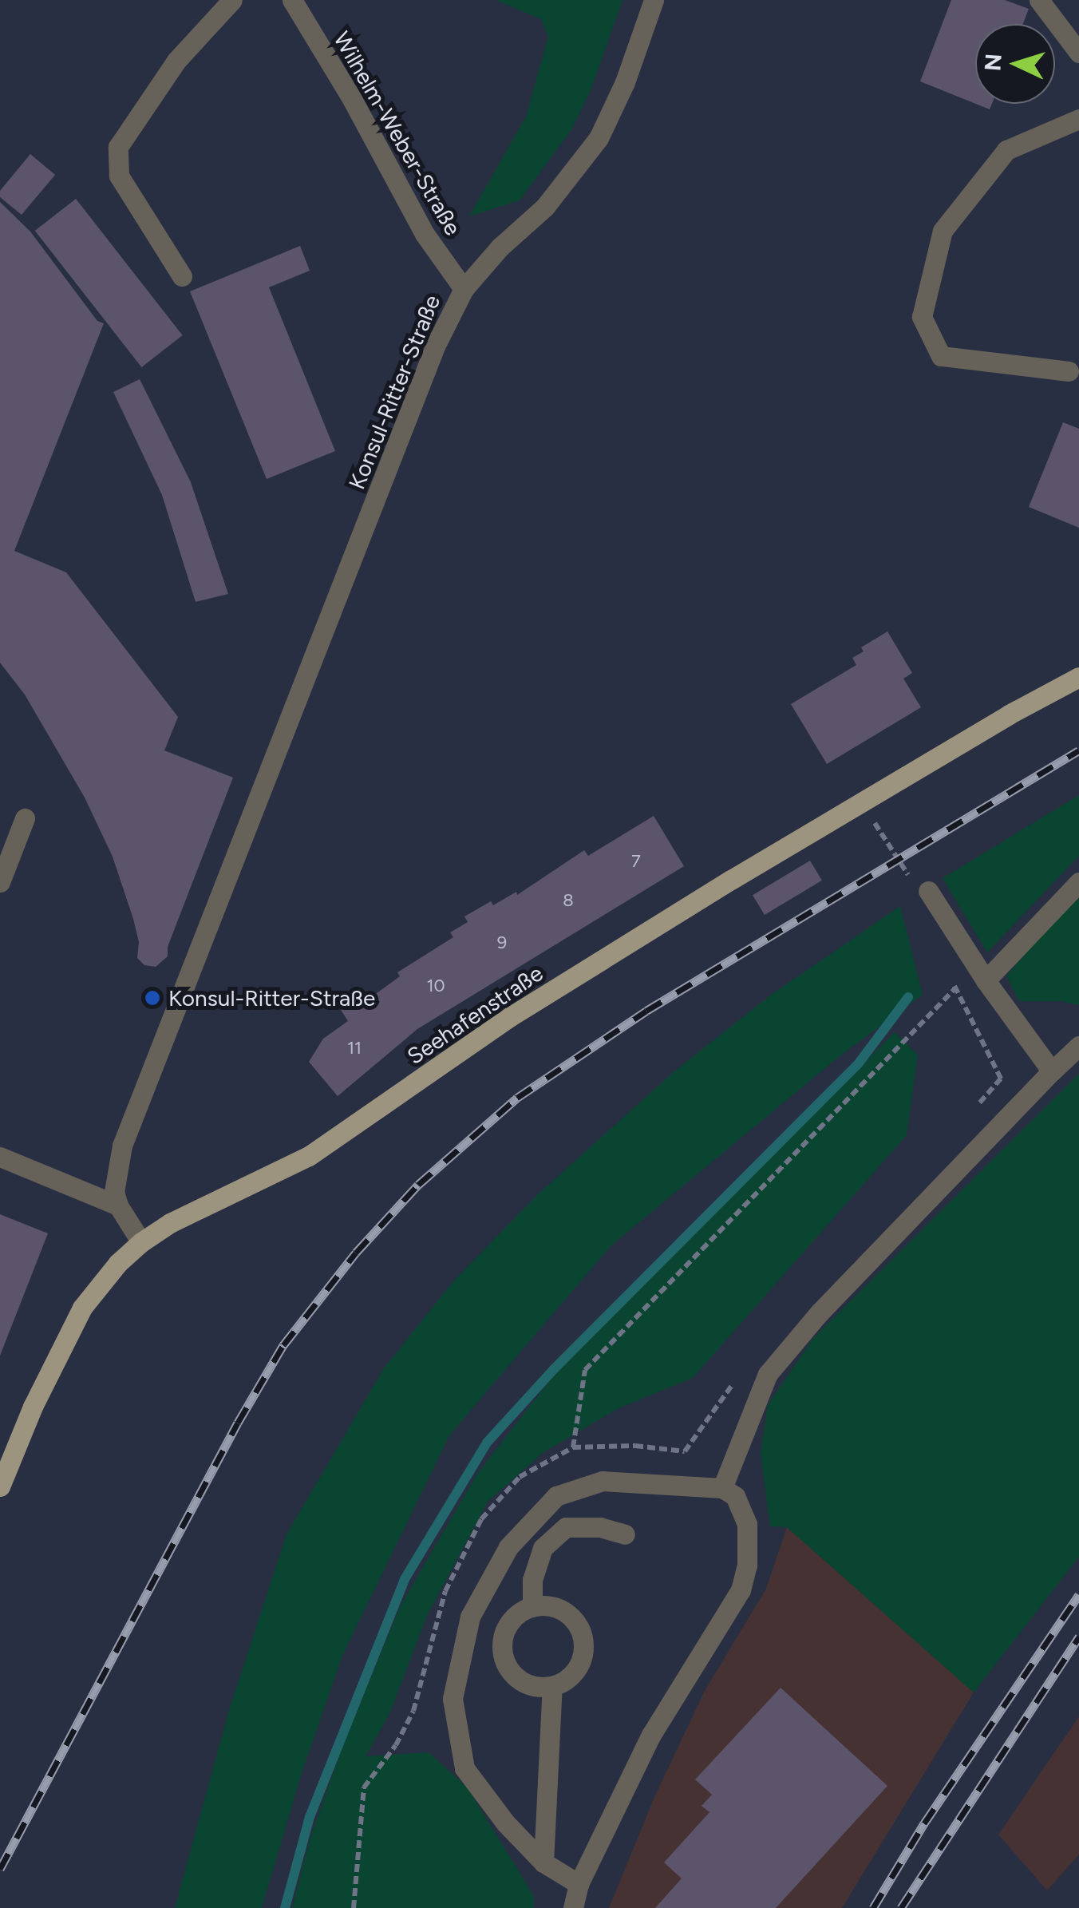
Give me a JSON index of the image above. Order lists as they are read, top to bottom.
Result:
{
  "streets": {
    "main road": ["Seehafenstraße"],
    "street": ["Wilhelm-Weber-Straße", "Konsul-Ritter-Straße"]
  },
  "crossings": [
    ["Wilhelm-Weber-Straße", "Konsul-Ritter-Straße"]
  ],
  "places": ["Konsul-Ritter-Straße"],
  "house_numbers": [
    "7",
    "8",
    "9",
    "10",
    "11"
  ],
  "north": "left"
}
